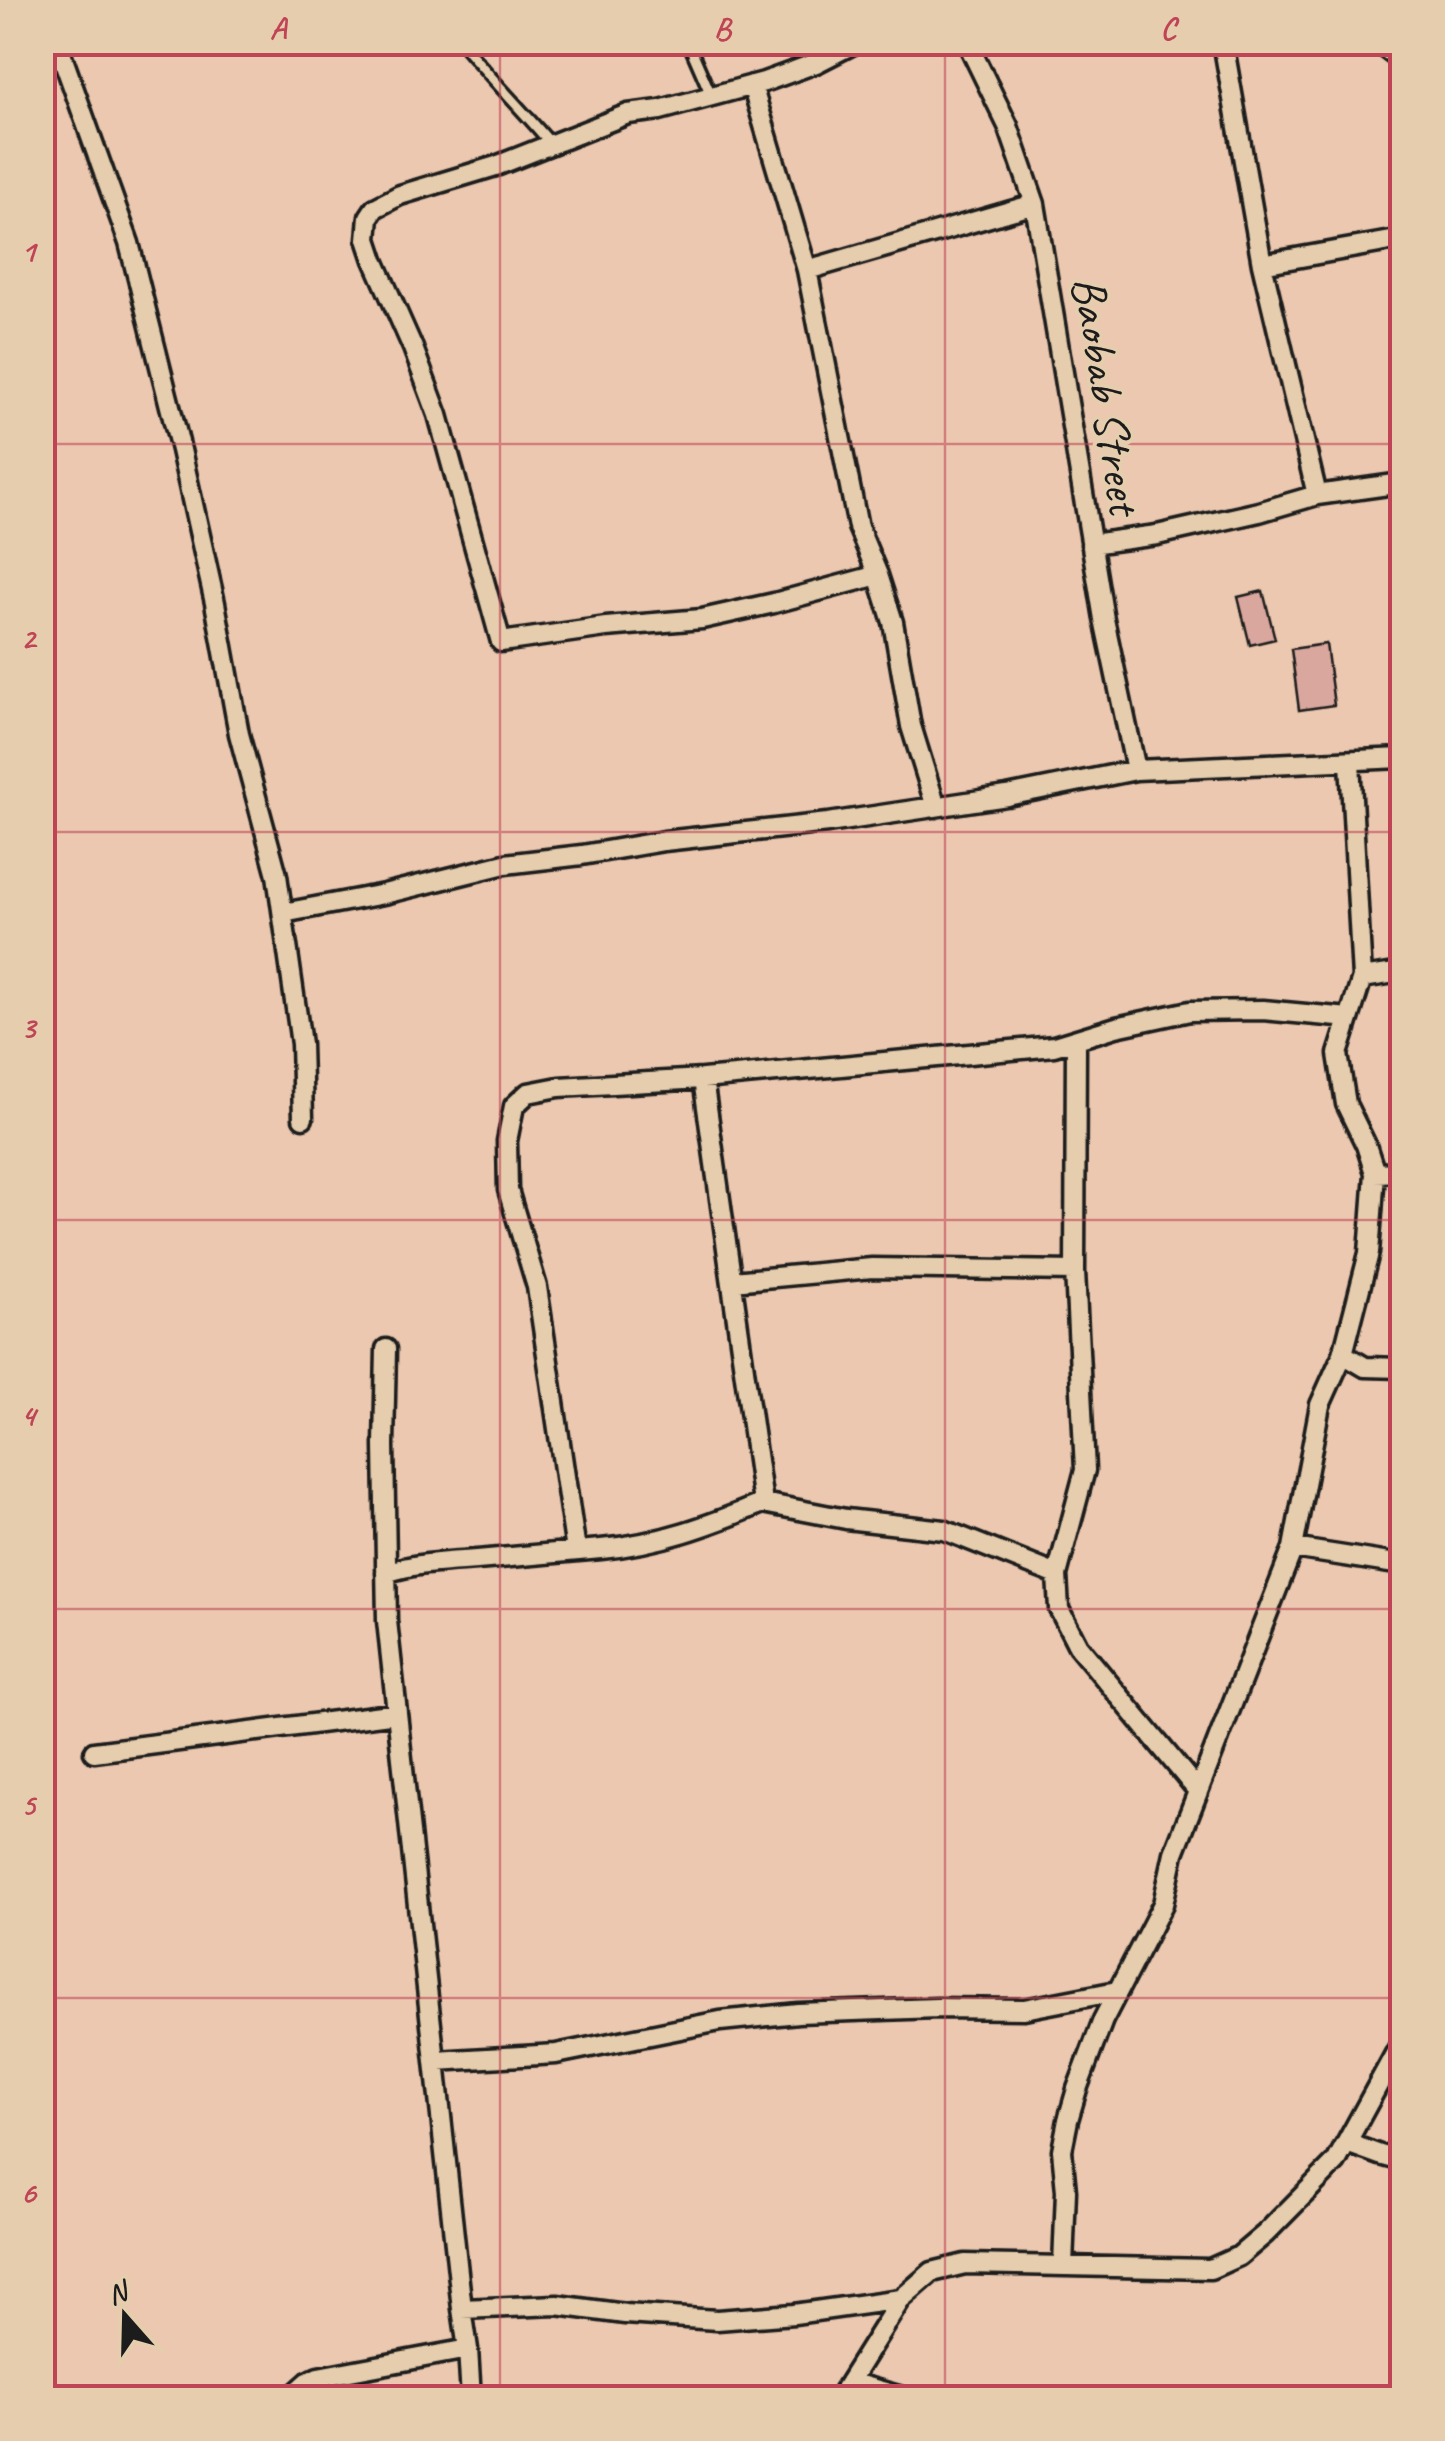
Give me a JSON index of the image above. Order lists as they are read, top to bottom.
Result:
{
  "streets": {
    "street": ["Baobab Street"]
  },
  "north": "top",
  "grid": {
    "columns": ["A", "B", "C"],
    "rows": [
      "1",
      "2",
      "3",
      "4",
      "5",
      "6"
    ]
  }
}
